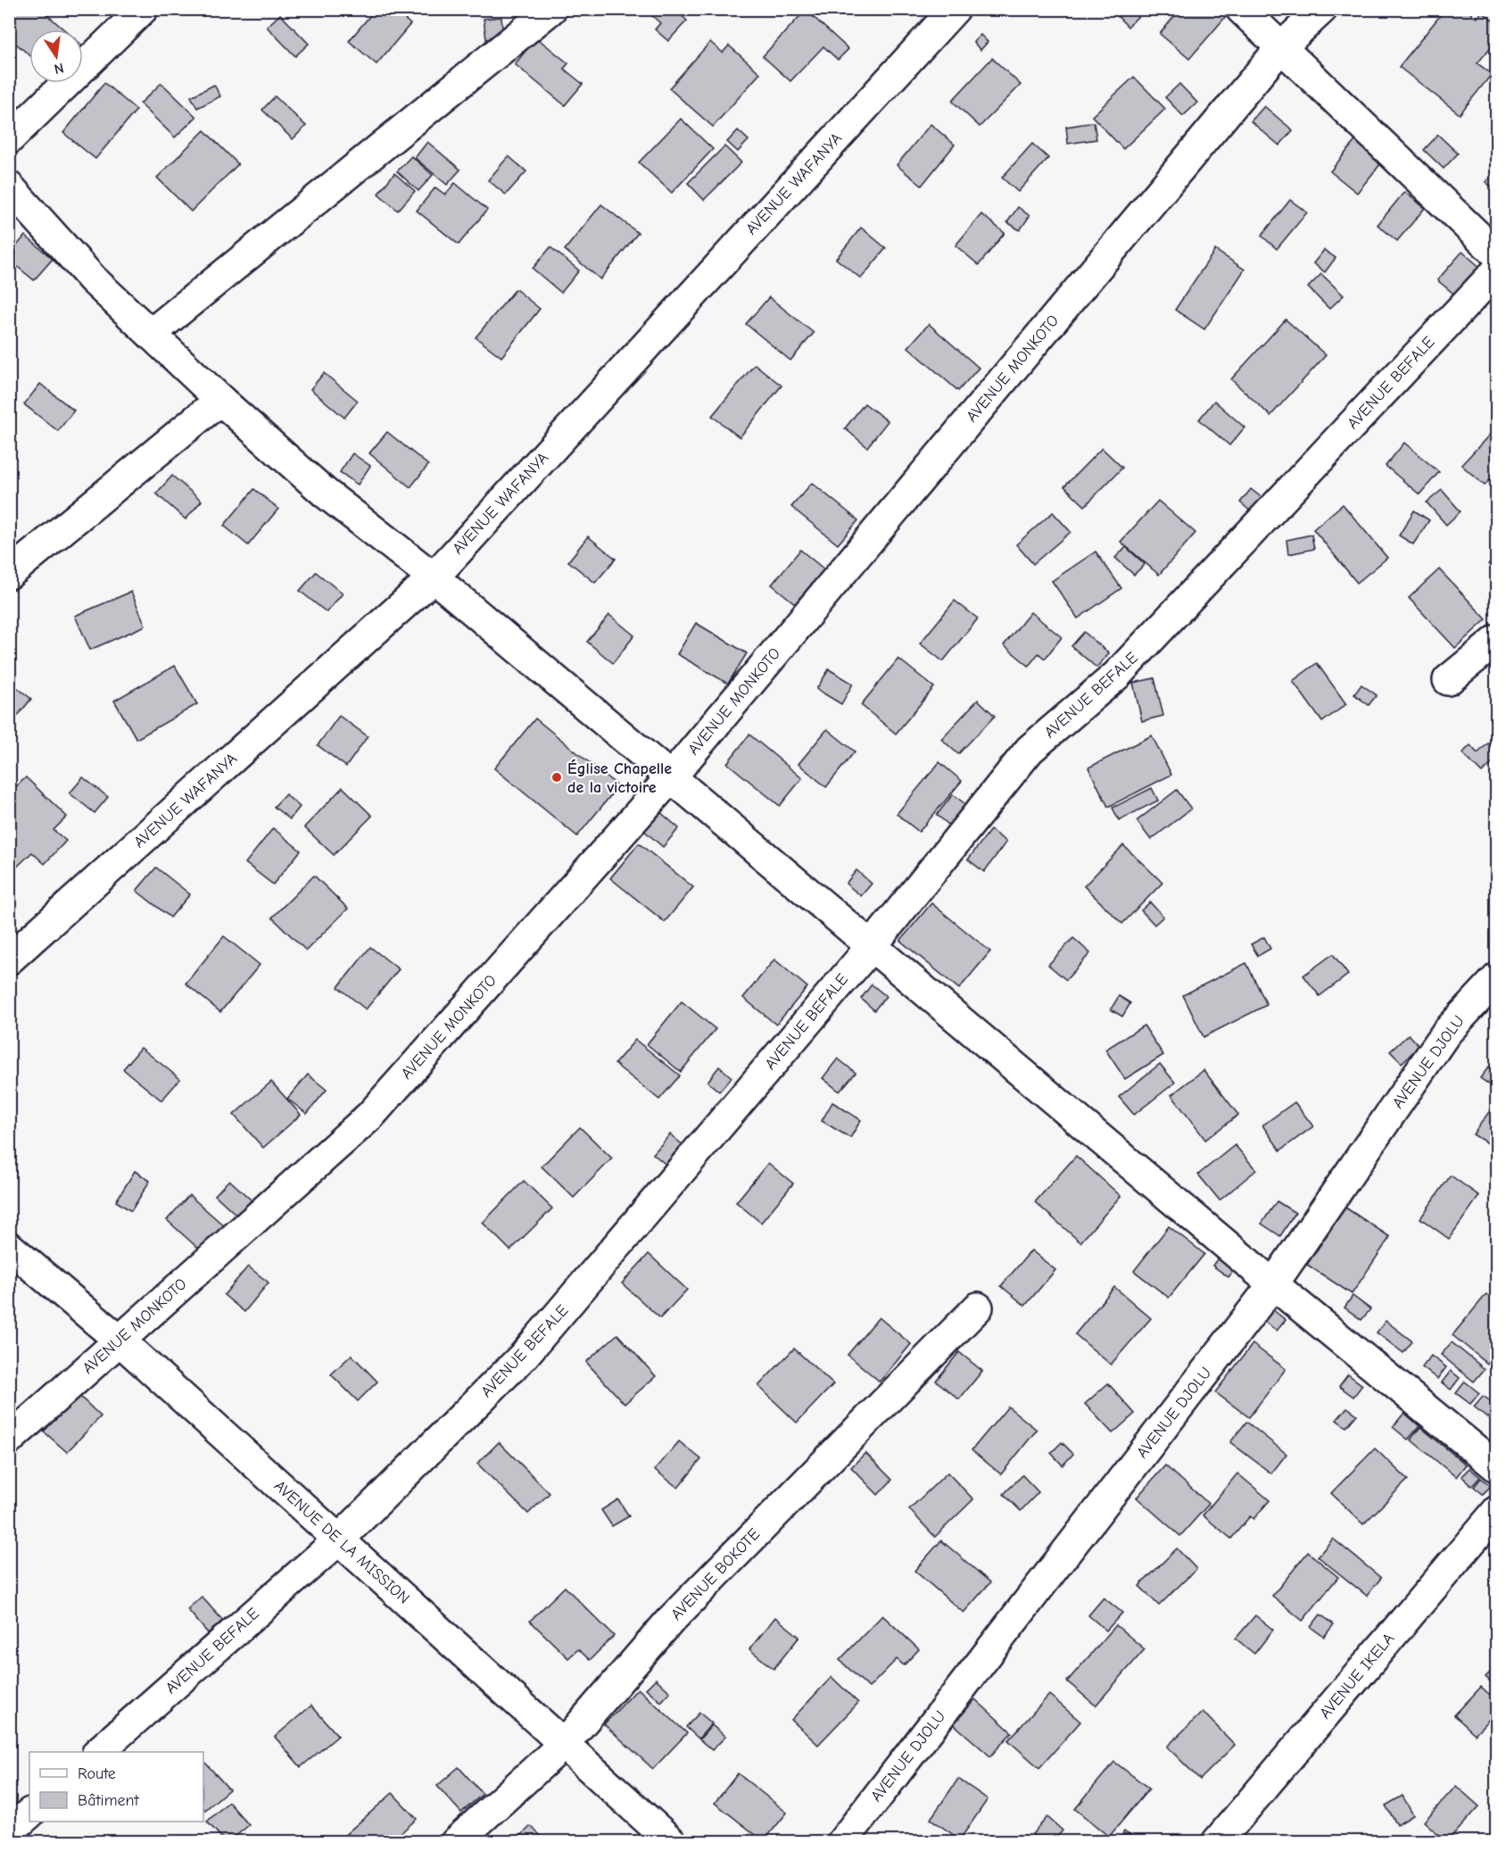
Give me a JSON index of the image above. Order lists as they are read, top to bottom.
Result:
{
  "streets": {
    "street": [
      "AVENUE WAFANYA",
      "AVENUE MONKOTO",
      "AVENUE BEFALE",
      "AVENUE DJOLU",
      "AVENUE DE LA MISSION",
      "AVENUE BOKOTE",
      "AVENUE IKELA"
    ]
  },
  "crossings": [
    ["AVENUE MONKOTO", "AVENUE DE LA MISSION"],
    ["AVENUE BEFALE", "AVENUE DE LA MISSION"],
    ["AVENUE DE LA MISSION", "AVENUE BOKOTE"]
  ],
  "places": ["Église Chapelle de la victoire"],
  "legend": ["Route", "Bâtiment"],
  "north": "bottom"
}
